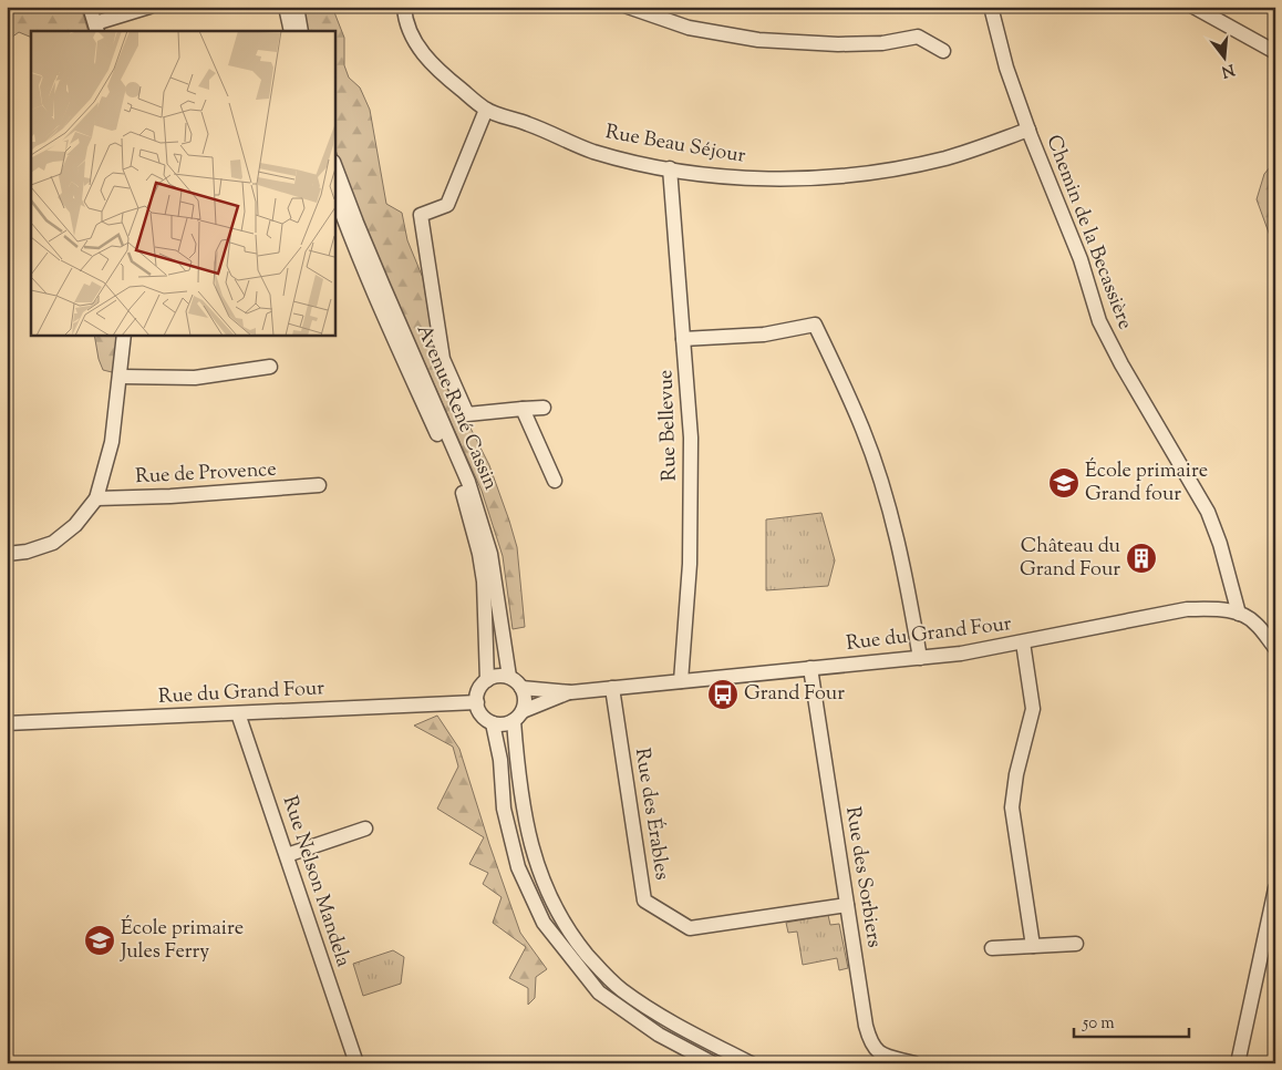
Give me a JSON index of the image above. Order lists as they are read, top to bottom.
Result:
{
  "streets": {
    "street": [
      "Rue Beau Séjour",
      "Chemin de la Becassière",
      "Avenue René Cassin",
      "Rue Bellevue",
      "Rue de Provence",
      "Rue du Grand Four",
      "Rue des Érables",
      "Rue des Sorbiers",
      "Rue Nelson Mandela"
    ]
  },
  "crossings": [
    ["Rue Beau Séjour", "Chemin de la Becassière"],
    ["Rue Beau Séjour", "Rue Bellevue"],
    ["Chemin de la Becassière", "Rue du Grand Four"],
    ["Avenue René Cassin", "Rue du Grand Four"],
    ["Rue Bellevue", "Rue du Grand Four"],
    ["Rue du Grand Four", "Rue des Érables"],
    ["Rue du Grand Four", "Rue des Sorbiers"],
    ["Rue du Grand Four", "Rue Nelson Mandela"],
    ["Rue des Érables", "Rue des Sorbiers"]
  ],
  "places": {
    "school or university": ["École primaire Grand four", "École primaire Jules Ferry"],
    "building": ["Château du Grand Four"],
    "bus stop": ["Grand Four"]
  },
  "scale_bar": "50 m",
  "north": "bottom"
}
